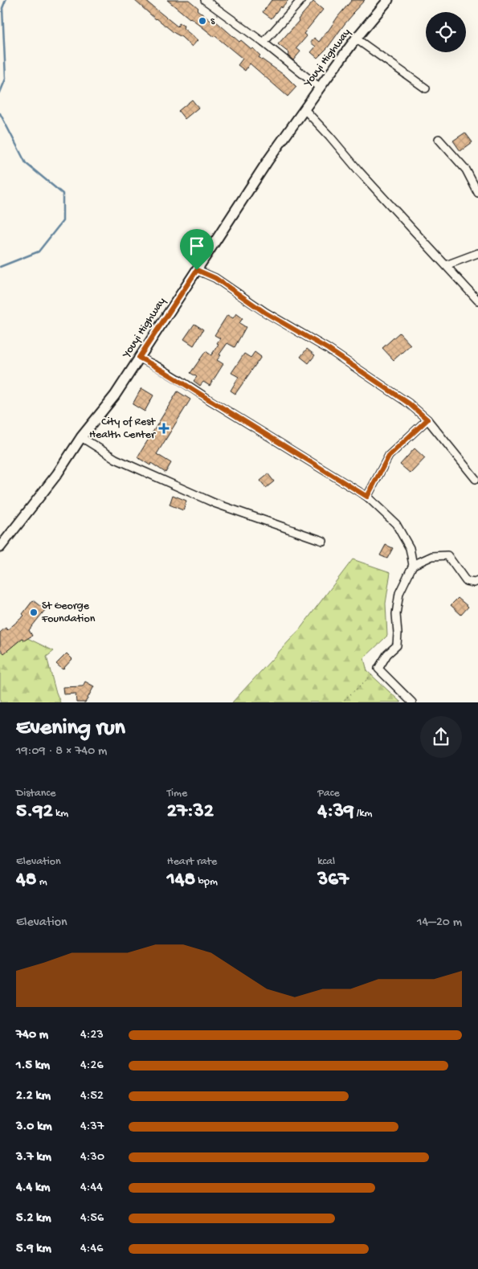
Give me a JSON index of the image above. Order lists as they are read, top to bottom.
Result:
{
  "streets": {
    "main road": ["Youyi Highway"]
  },
  "places": {
    "other": ["s", "St George Foundation"],
    "health": ["City of Rest Health Center"]
  },
  "page": {
    "heading": ["Evening run", "19:09 · 8 × 740 m"],
    "stats": [
      ["Distance", "5.92 km"],
      ["Time", "27:32"],
      ["Pace", "4:39 /km"],
      ["Elevation", "48 m"],
      ["Heart rate", "148 bpm"],
      ["kcal", "367"]
    ],
    "chart": ["Elevation", "14–20 m"],
    "list": [
      {
        "name": "740 m",
        "note": "4:23"
      },
      {
        "name": "1.5 km",
        "note": "4:26"
      },
      {
        "name": "2.2 km",
        "note": "4:52"
      },
      {
        "name": "3.0 km",
        "note": "4:37"
      },
      {
        "name": "3.7 km",
        "note": "4:30"
      },
      {
        "name": "4.4 km",
        "note": "4:44"
      },
      {
        "name": "5.2 km",
        "note": "4:56"
      },
      {
        "name": "5.9 km",
        "note": "4:46"
      }
    ]
  }
}
